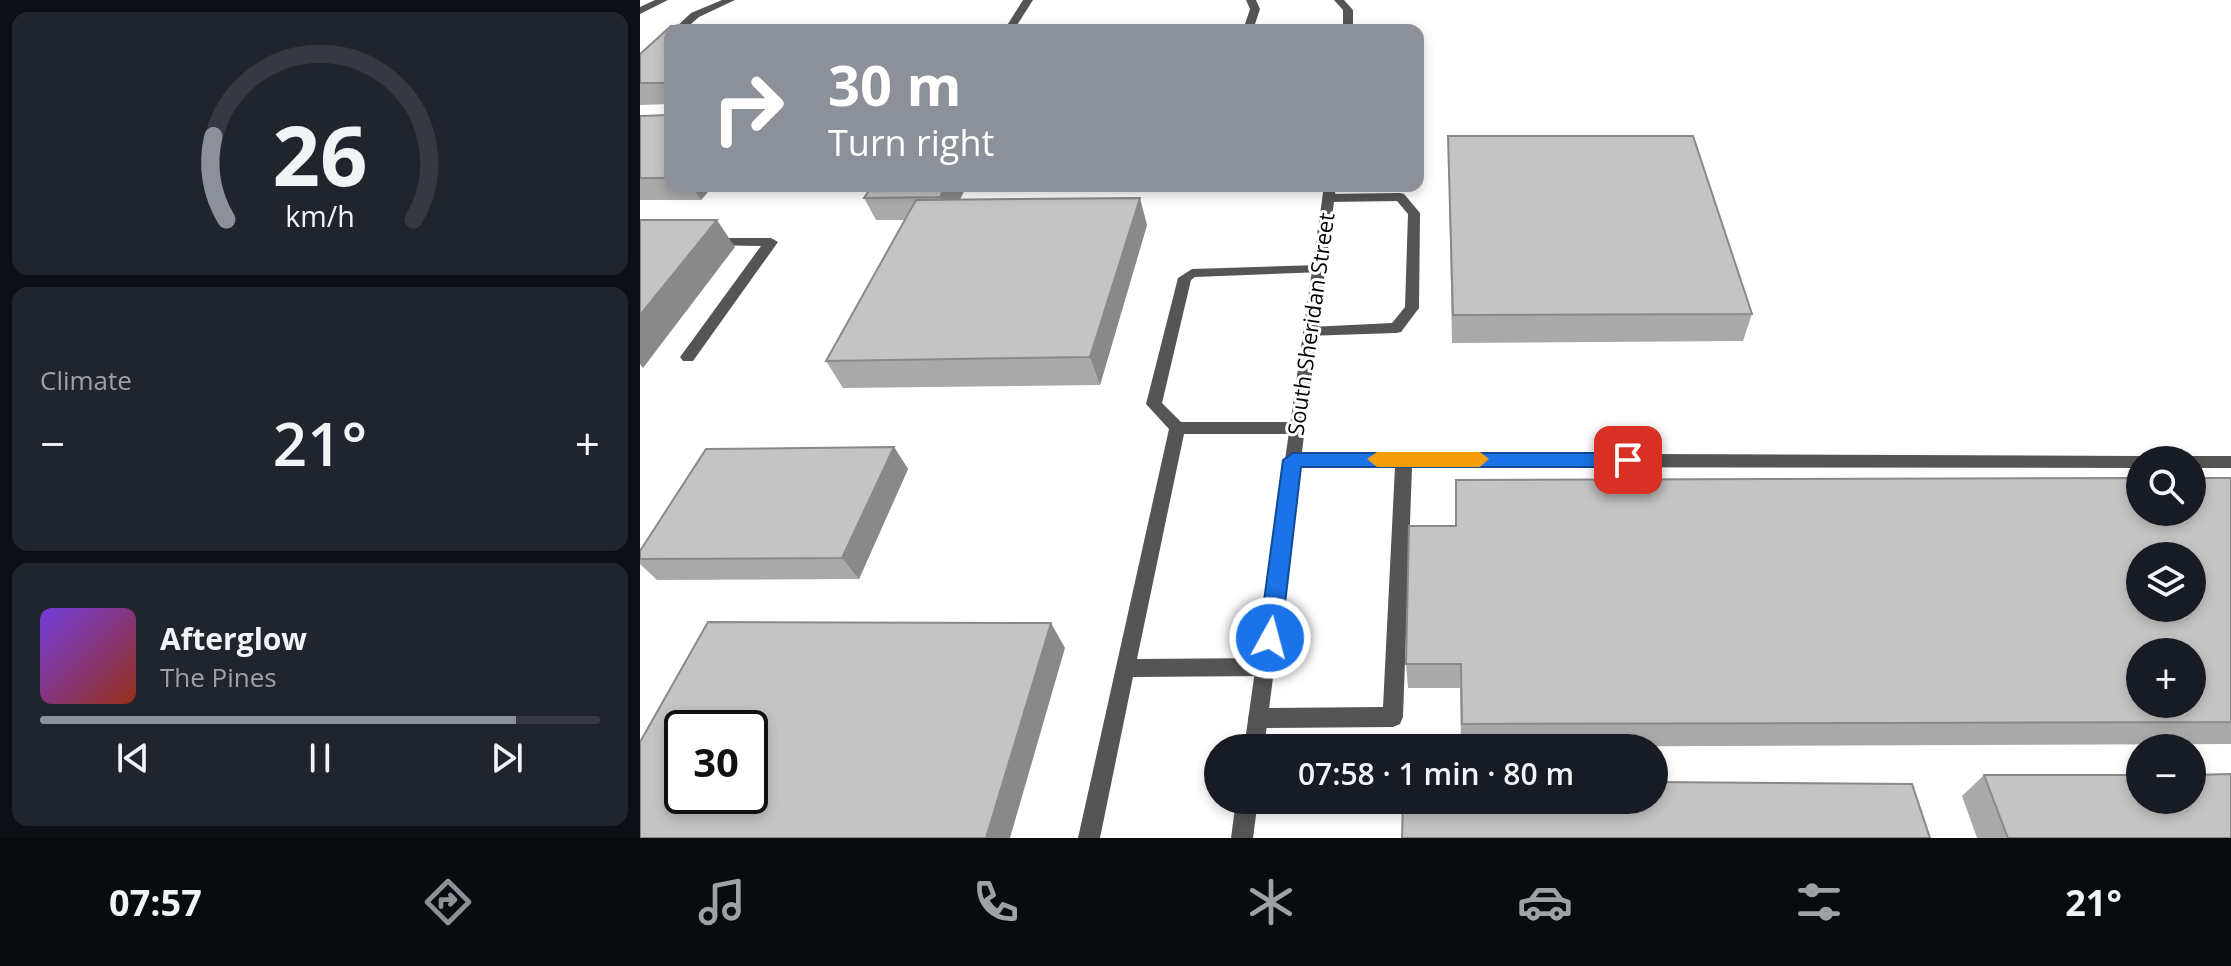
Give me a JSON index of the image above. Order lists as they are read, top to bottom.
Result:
{
  "streets": {
    "street": ["South Sheridan Street"]
  },
  "page": {
    "turn": ["30 m", "Turn right"],
    "tile": "Climate",
    "heat": ["−", "21°", "+"],
    "map_buttons": ["+", "−"],
    "song": ["Afterglow", "The Pines"],
    "limit": "30",
    "trip": "07:58 · 1 min · 80 m",
    "tabs": ["07:57", "21°"],
    "gauge": ["26", "km/h"]
  }
}
